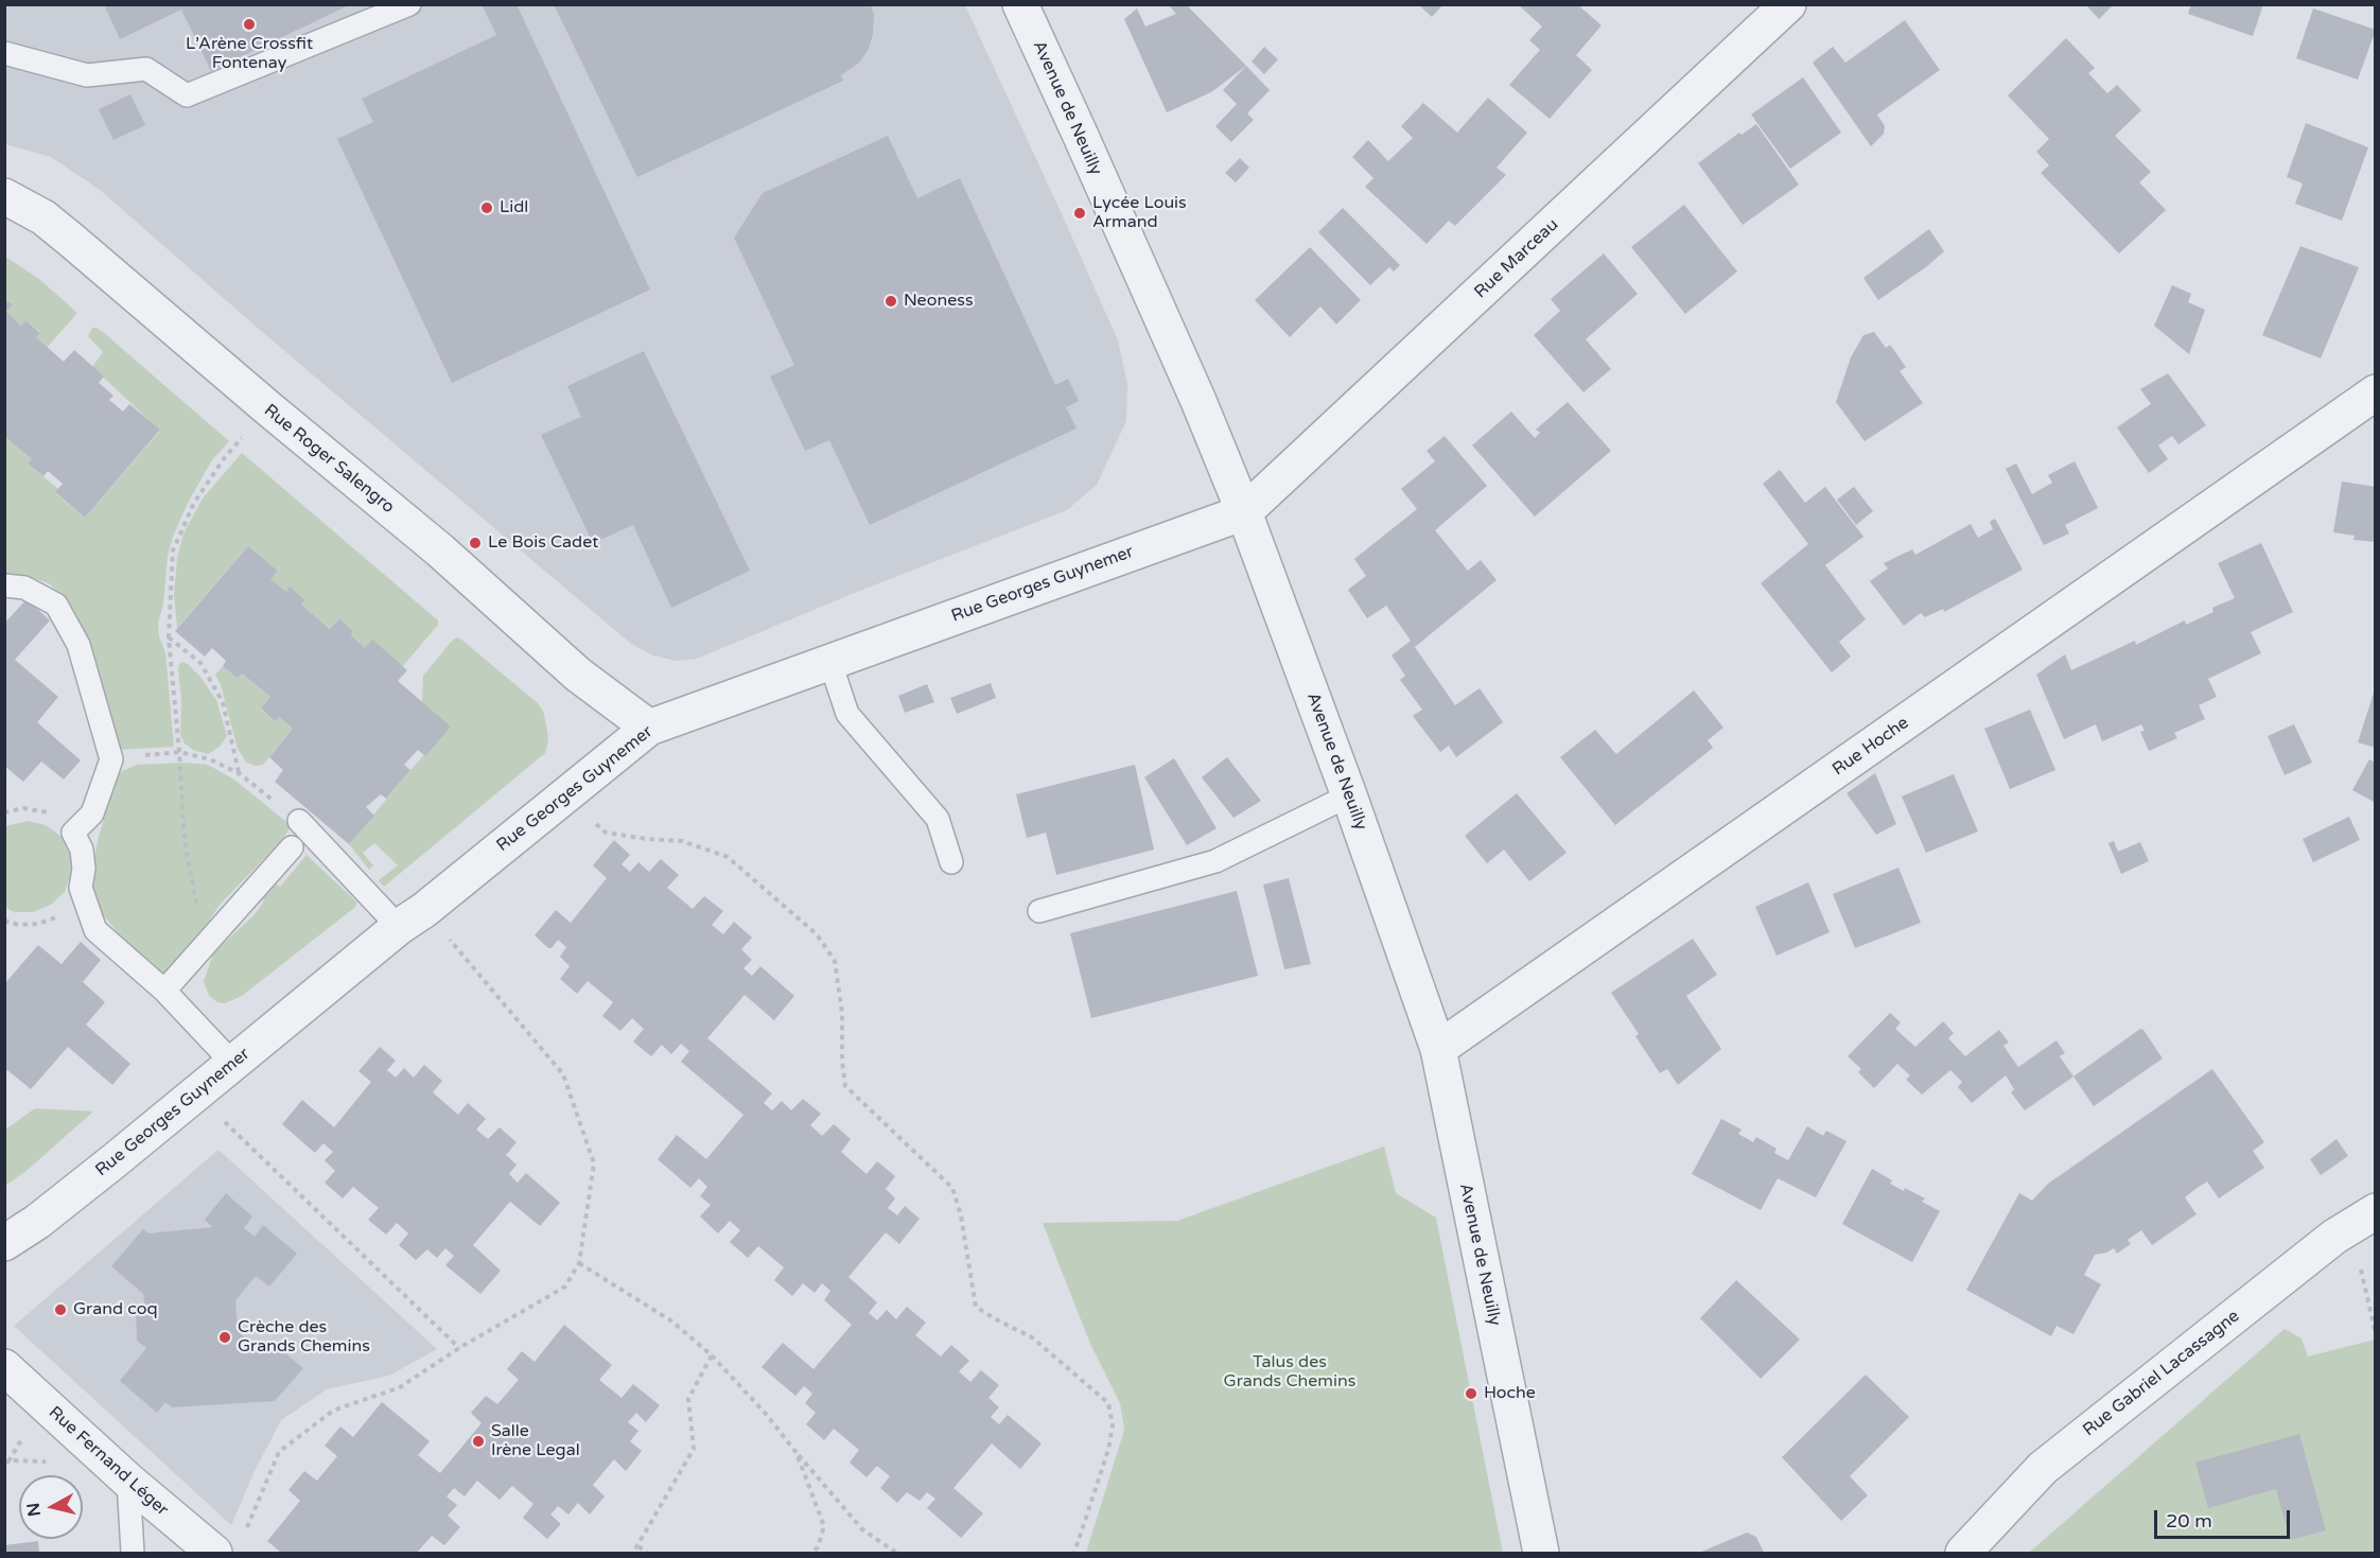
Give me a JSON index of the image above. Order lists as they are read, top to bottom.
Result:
{
  "streets": {
    "street": [
      "Avenue de Neuilly",
      "Rue Marceau",
      "Rue Roger Salengro",
      "Rue Georges Guynemer",
      "Rue Hoche",
      "Rue Gabriel Lacassagne",
      "Rue Fernand Léger"
    ]
  },
  "crossings": [
    ["Avenue de Neuilly", "Rue Marceau"],
    ["Avenue de Neuilly", "Rue Georges Guynemer"],
    ["Avenue de Neuilly", "Rue Hoche"],
    ["Rue Marceau", "Rue Georges Guynemer"],
    ["Rue Roger Salengro", "Rue Georges Guynemer"]
  ],
  "parks": ["Talus des Grands Chemins"],
  "places": [
    "L’Arène Crossfit Fontenay",
    "Lidl",
    "Lycée Louis Armand",
    "Neoness",
    "Le Bois Cadet",
    "Grand coq",
    "Crèche des Grands Chemins",
    "Hoche",
    "Salle Irène Legal"
  ],
  "scale_bar": "20 m",
  "north": "left"
}
